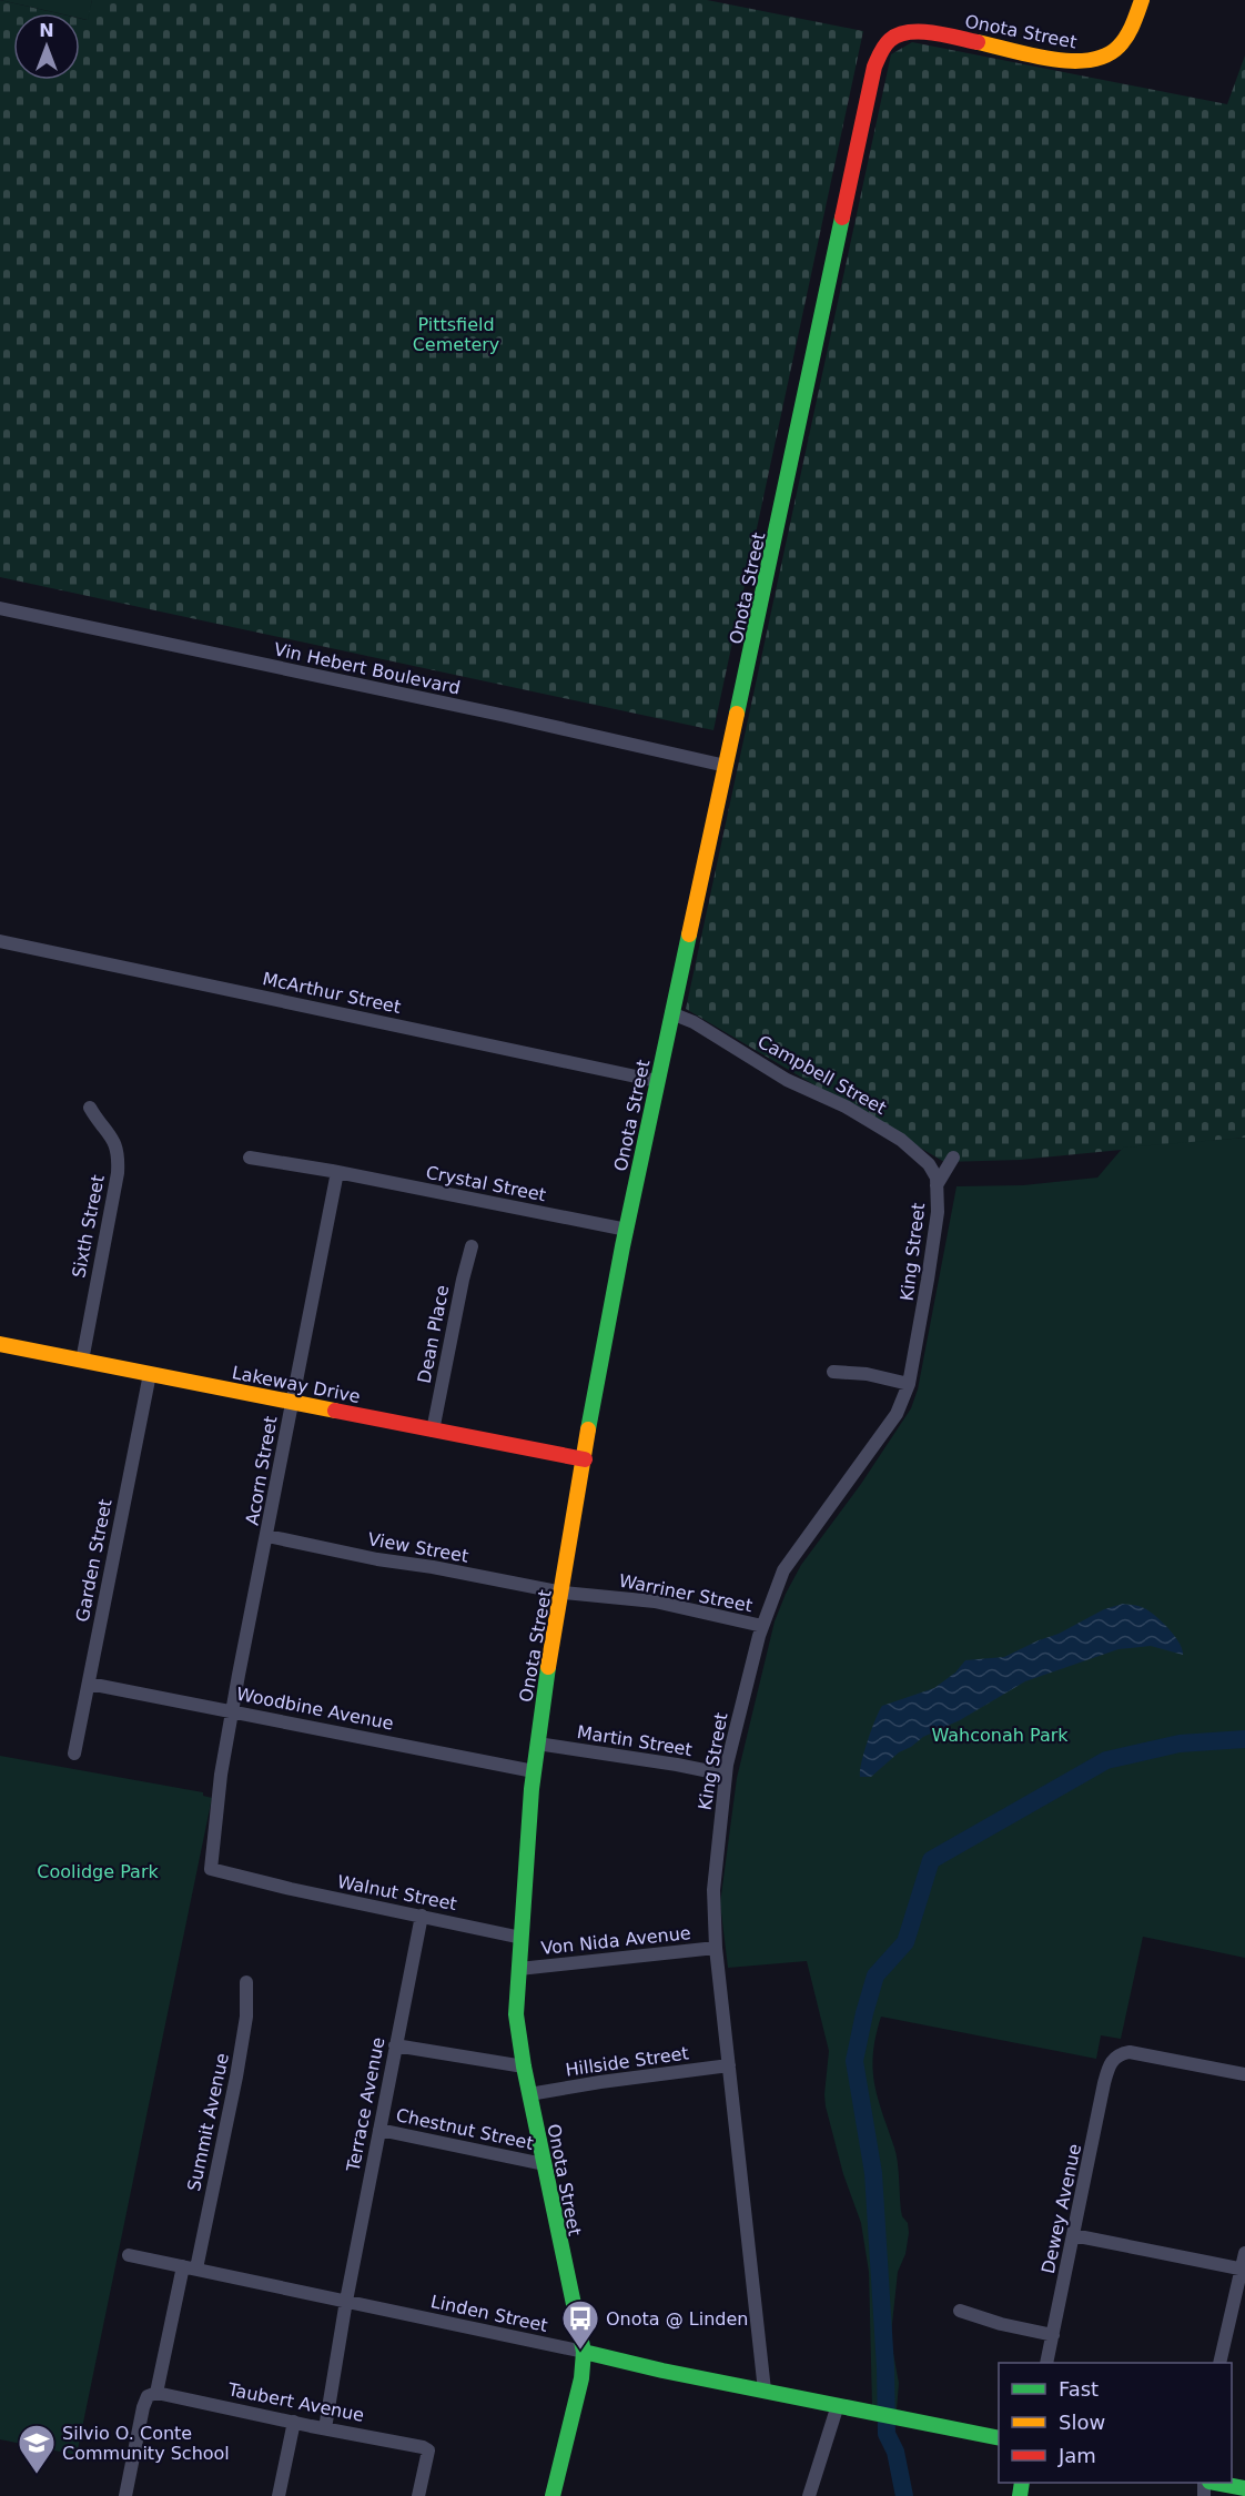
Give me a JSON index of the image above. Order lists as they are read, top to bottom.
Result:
{
  "streets": {
    "street": [
      "Onota Street",
      "Vin Hebert Boulevard",
      "McArthur Street",
      "Campbell Street",
      "Crystal Street",
      "Sixth Street",
      "King Street",
      "Dean Place",
      "Lakeway Drive",
      "Acorn Street",
      "View Street",
      "Garden Street",
      "Warriner Street",
      "Woodbine Avenue",
      "Martin Street",
      "Walnut Street",
      "Von Nida Avenue",
      "Hillside Street",
      "Terrace Avenue",
      "Summit Avenue",
      "Chestnut Street",
      "Dewey Avenue",
      "Linden Street",
      "Taubert Avenue"
    ]
  },
  "crossings": [
    ["Onota Street", "Vin Hebert Boulevard"],
    ["Onota Street", "McArthur Street"],
    ["Onota Street", "Campbell Street"],
    ["Onota Street", "Crystal Street"],
    ["Onota Street", "Lakeway Drive"],
    ["Onota Street", "View Street"],
    ["Onota Street", "Warriner Street"],
    ["Onota Street", "Woodbine Avenue"],
    ["Onota Street", "Martin Street"],
    ["Onota Street", "Walnut Street"],
    ["Onota Street", "Von Nida Avenue"],
    ["Onota Street", "Hillside Street"],
    ["Onota Street", "Chestnut Street"],
    ["Onota Street", "Linden Street"],
    ["Campbell Street", "King Street"],
    ["Crystal Street", "Acorn Street"],
    ["Sixth Street", "Lakeway Drive"],
    ["King Street", "Warriner Street"],
    ["King Street", "Martin Street"],
    ["King Street", "Von Nida Avenue"],
    ["King Street", "Hillside Street"],
    ["King Street", "Linden Street"],
    ["Dean Place", "Lakeway Drive"],
    ["Lakeway Drive", "Acorn Street"],
    ["Lakeway Drive", "Garden Street"],
    ["Acorn Street", "View Street"],
    ["Acorn Street", "Woodbine Avenue"],
    ["Acorn Street", "Walnut Street"],
    ["View Street", "Warriner Street"],
    ["Garden Street", "Woodbine Avenue"],
    ["Walnut Street", "Terrace Avenue"],
    ["Terrace Avenue", "Chestnut Street"],
    ["Terrace Avenue", "Linden Street"],
    ["Terrace Avenue", "Taubert Avenue"],
    ["Summit Avenue", "Linden Street"],
    ["Summit Avenue", "Taubert Avenue"]
  ],
  "parks": ["Pittsfield Cemetery", "Wahconah Park", "Coolidge Park"],
  "places": {
    "bus stop": ["Onota @ Linden"],
    "school or university": ["Silvio O. Conte Community School"]
  },
  "legend": ["Fast", "Slow", "Jam"],
  "north": "top"
}
